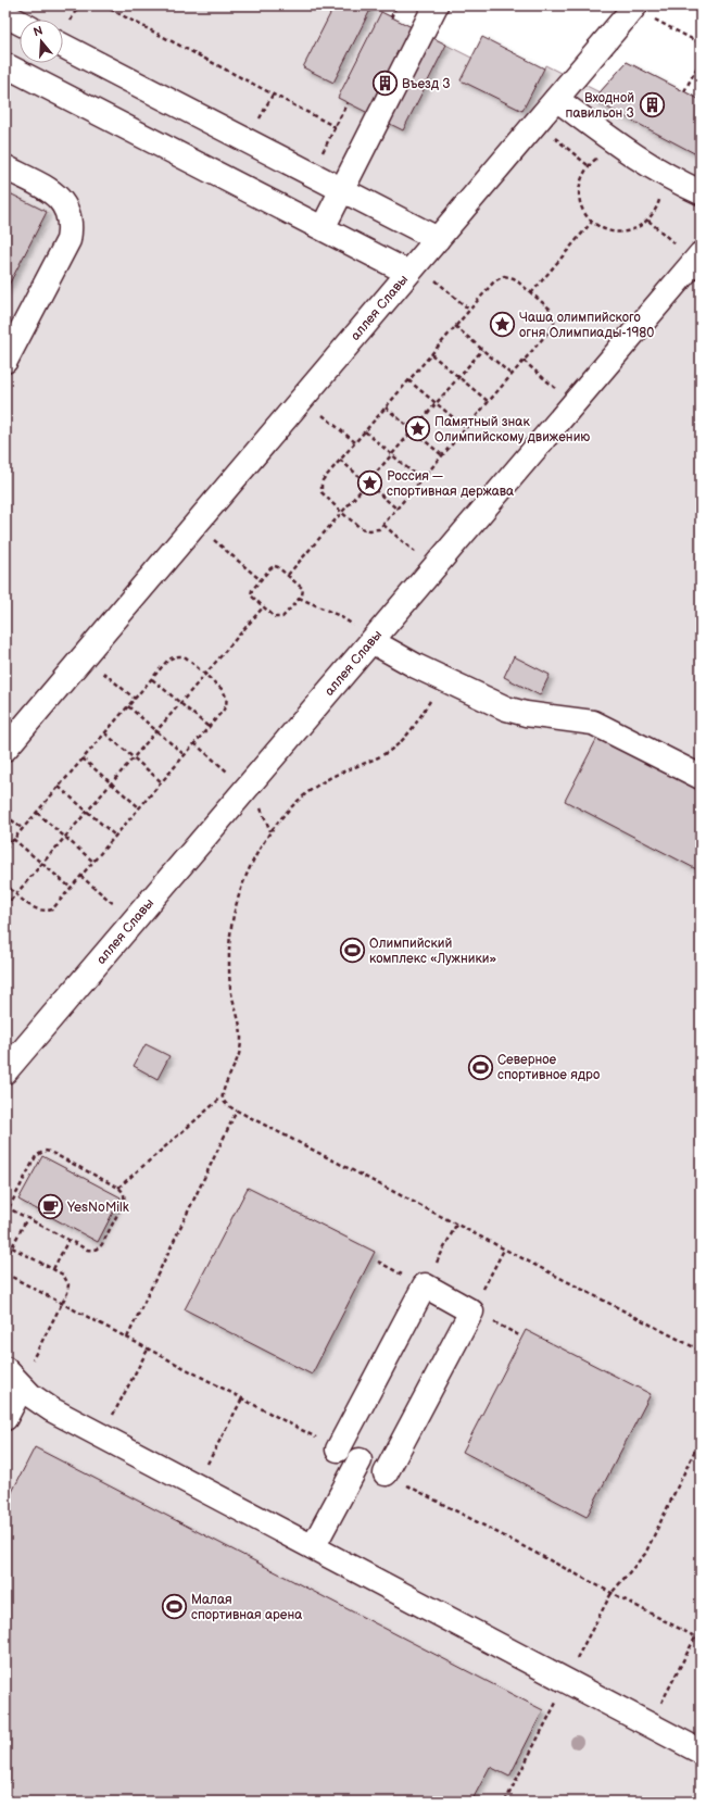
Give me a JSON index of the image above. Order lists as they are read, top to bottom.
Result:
{
  "streets": {
    "street": ["аллея Славы"]
  },
  "places": {
    "building": ["Въезд 3", "Входной павильон 3"],
    "place": ["Чаша олимпийского огня Олимпиады-1980", "Памятный знак Олимпийскому движению", "Россия — спортивная держава"],
    "sports": ["Олимпийский комплекс «Лужники»", "Северное спортивное ядро", "Малая спортивная арена"],
    "cafe": ["YesNoMilk"]
  },
  "north": "top"
}
